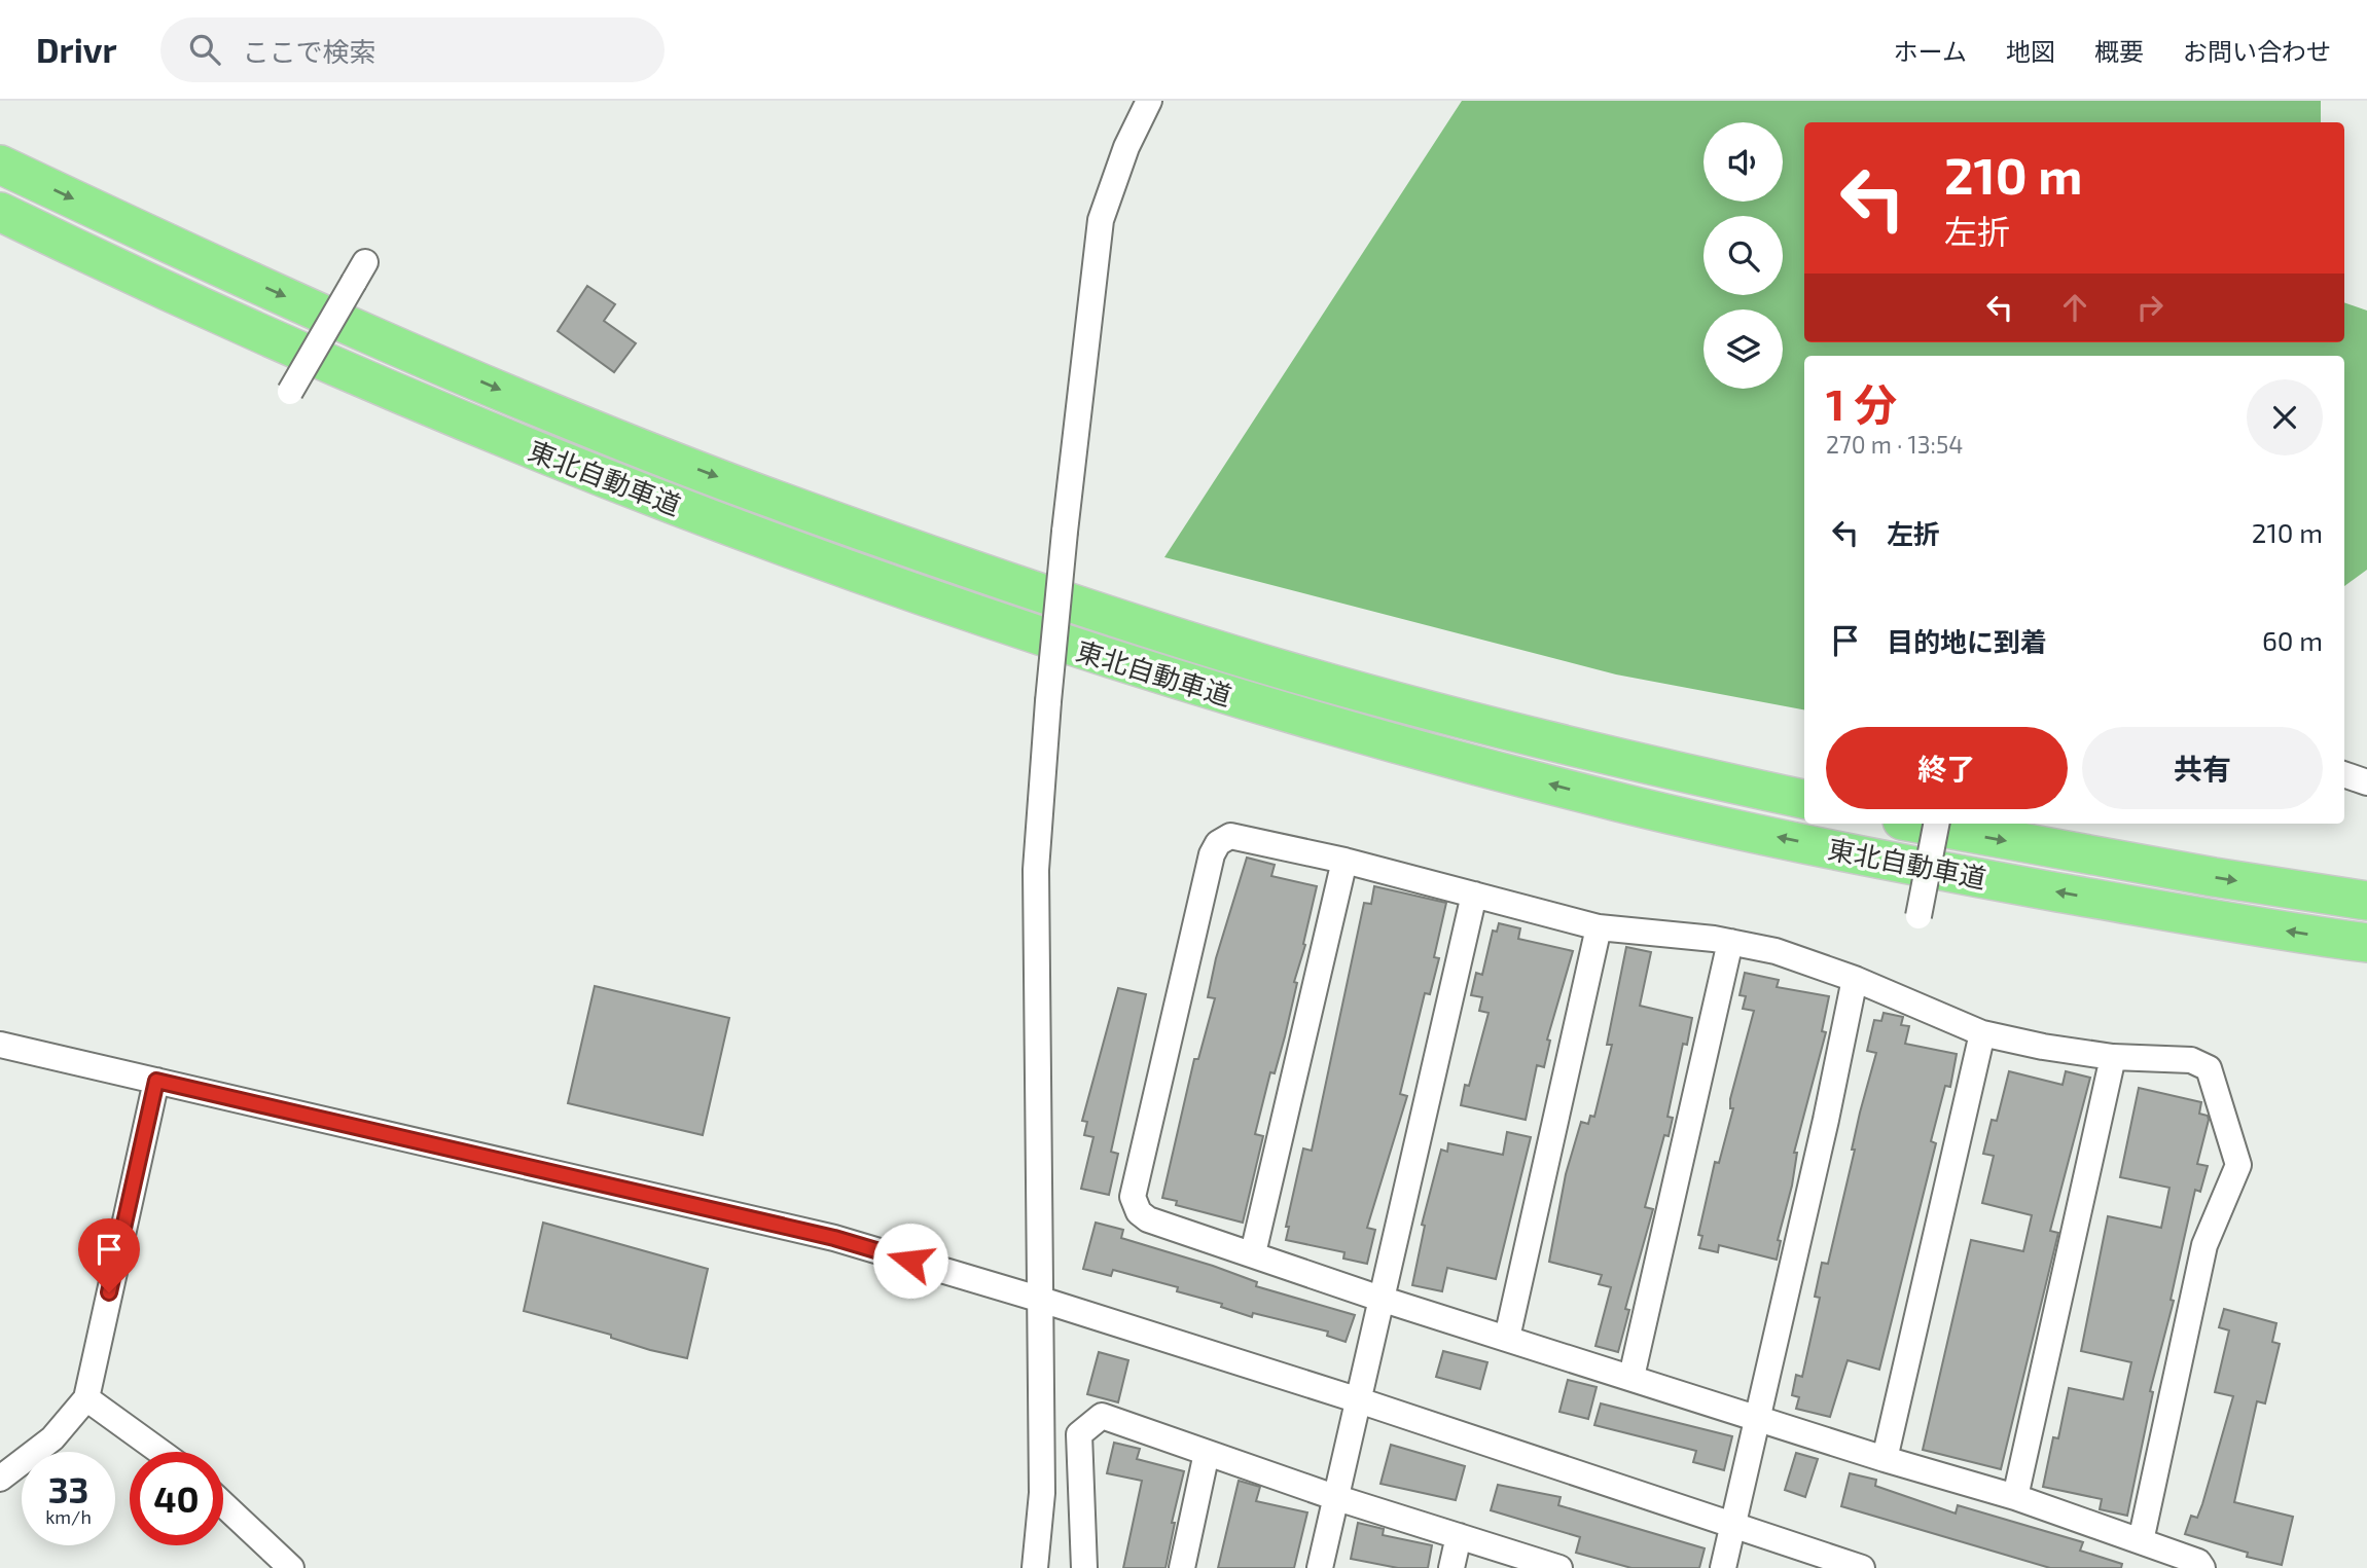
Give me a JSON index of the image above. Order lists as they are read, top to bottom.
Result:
{
  "streets": {
    "highway": ["東北自動車道"]
  },
  "page": {
    "header": "Drivr",
    "search": "ここで検索",
    "nav": [
      "ホーム",
      "地図",
      "概要",
      "お問い合わせ"
    ],
    "turn": ["210 m", "左折"],
    "heading": ["1 分", "270 m · 13:54"],
    "list": [
      {
        "name": "左折",
        "value": "210 m"
      },
      {
        "name": "目的地に到着",
        "value": "60 m"
      }
    ],
    "buttons": ["終了", "共有"],
    "speed": "33 km/h",
    "limit": "40"
  }
}
